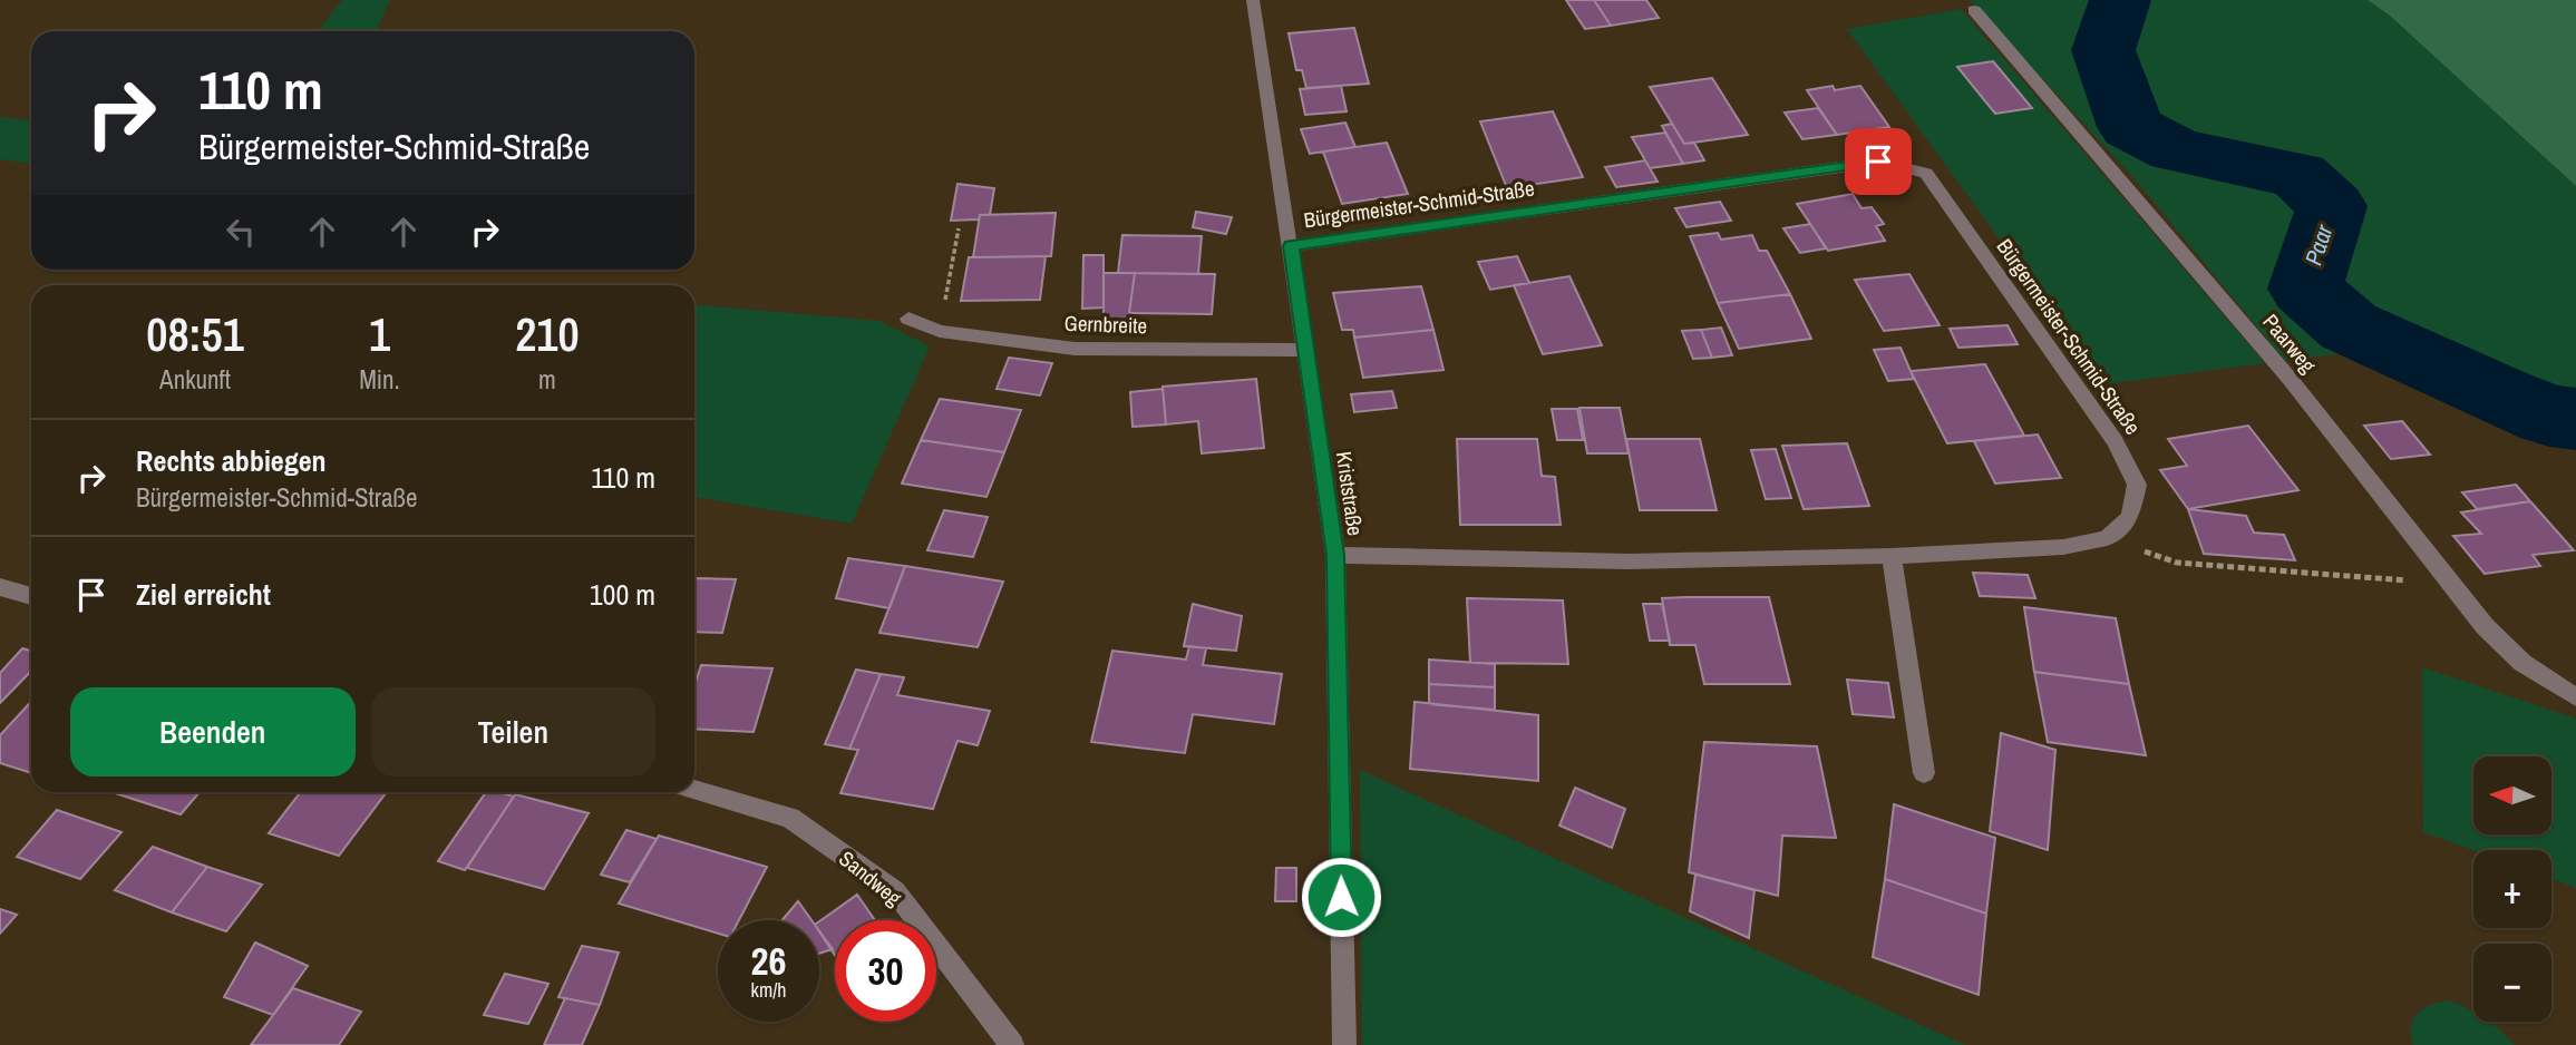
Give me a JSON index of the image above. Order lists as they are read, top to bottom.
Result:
{
  "streets": {
    "street": [
      "Bürgermeister-Schmid-Straße",
      "Gernbreite",
      "Paarweg",
      "Kriststraße",
      "Sandweg"
    ]
  },
  "crossings": [
    ["Bürgermeister-Schmid-Straße", "Kriststraße"],
    ["Gernbreite", "Kriststraße"]
  ],
  "water": ["Paar"],
  "north": "left",
  "page": {
    "turn": ["110 m", "Bürgermeister-Schmid-Straße"],
    "eta": [
      "08:51",
      "Ankunft",
      "1",
      "Min.",
      "210",
      "m"
    ],
    "list": [
      {
        "name": "Rechts abbiegen",
        "note": "Bürgermeister-Schmid-Straße",
        "value": "110 m"
      },
      {
        "name": "Ziel erreicht",
        "value": "100 m"
      }
    ],
    "buttons": ["Beenden", "Teilen"],
    "map_buttons": ["+", "−"],
    "speed": "26 km/h",
    "limit": "30"
  }
}
